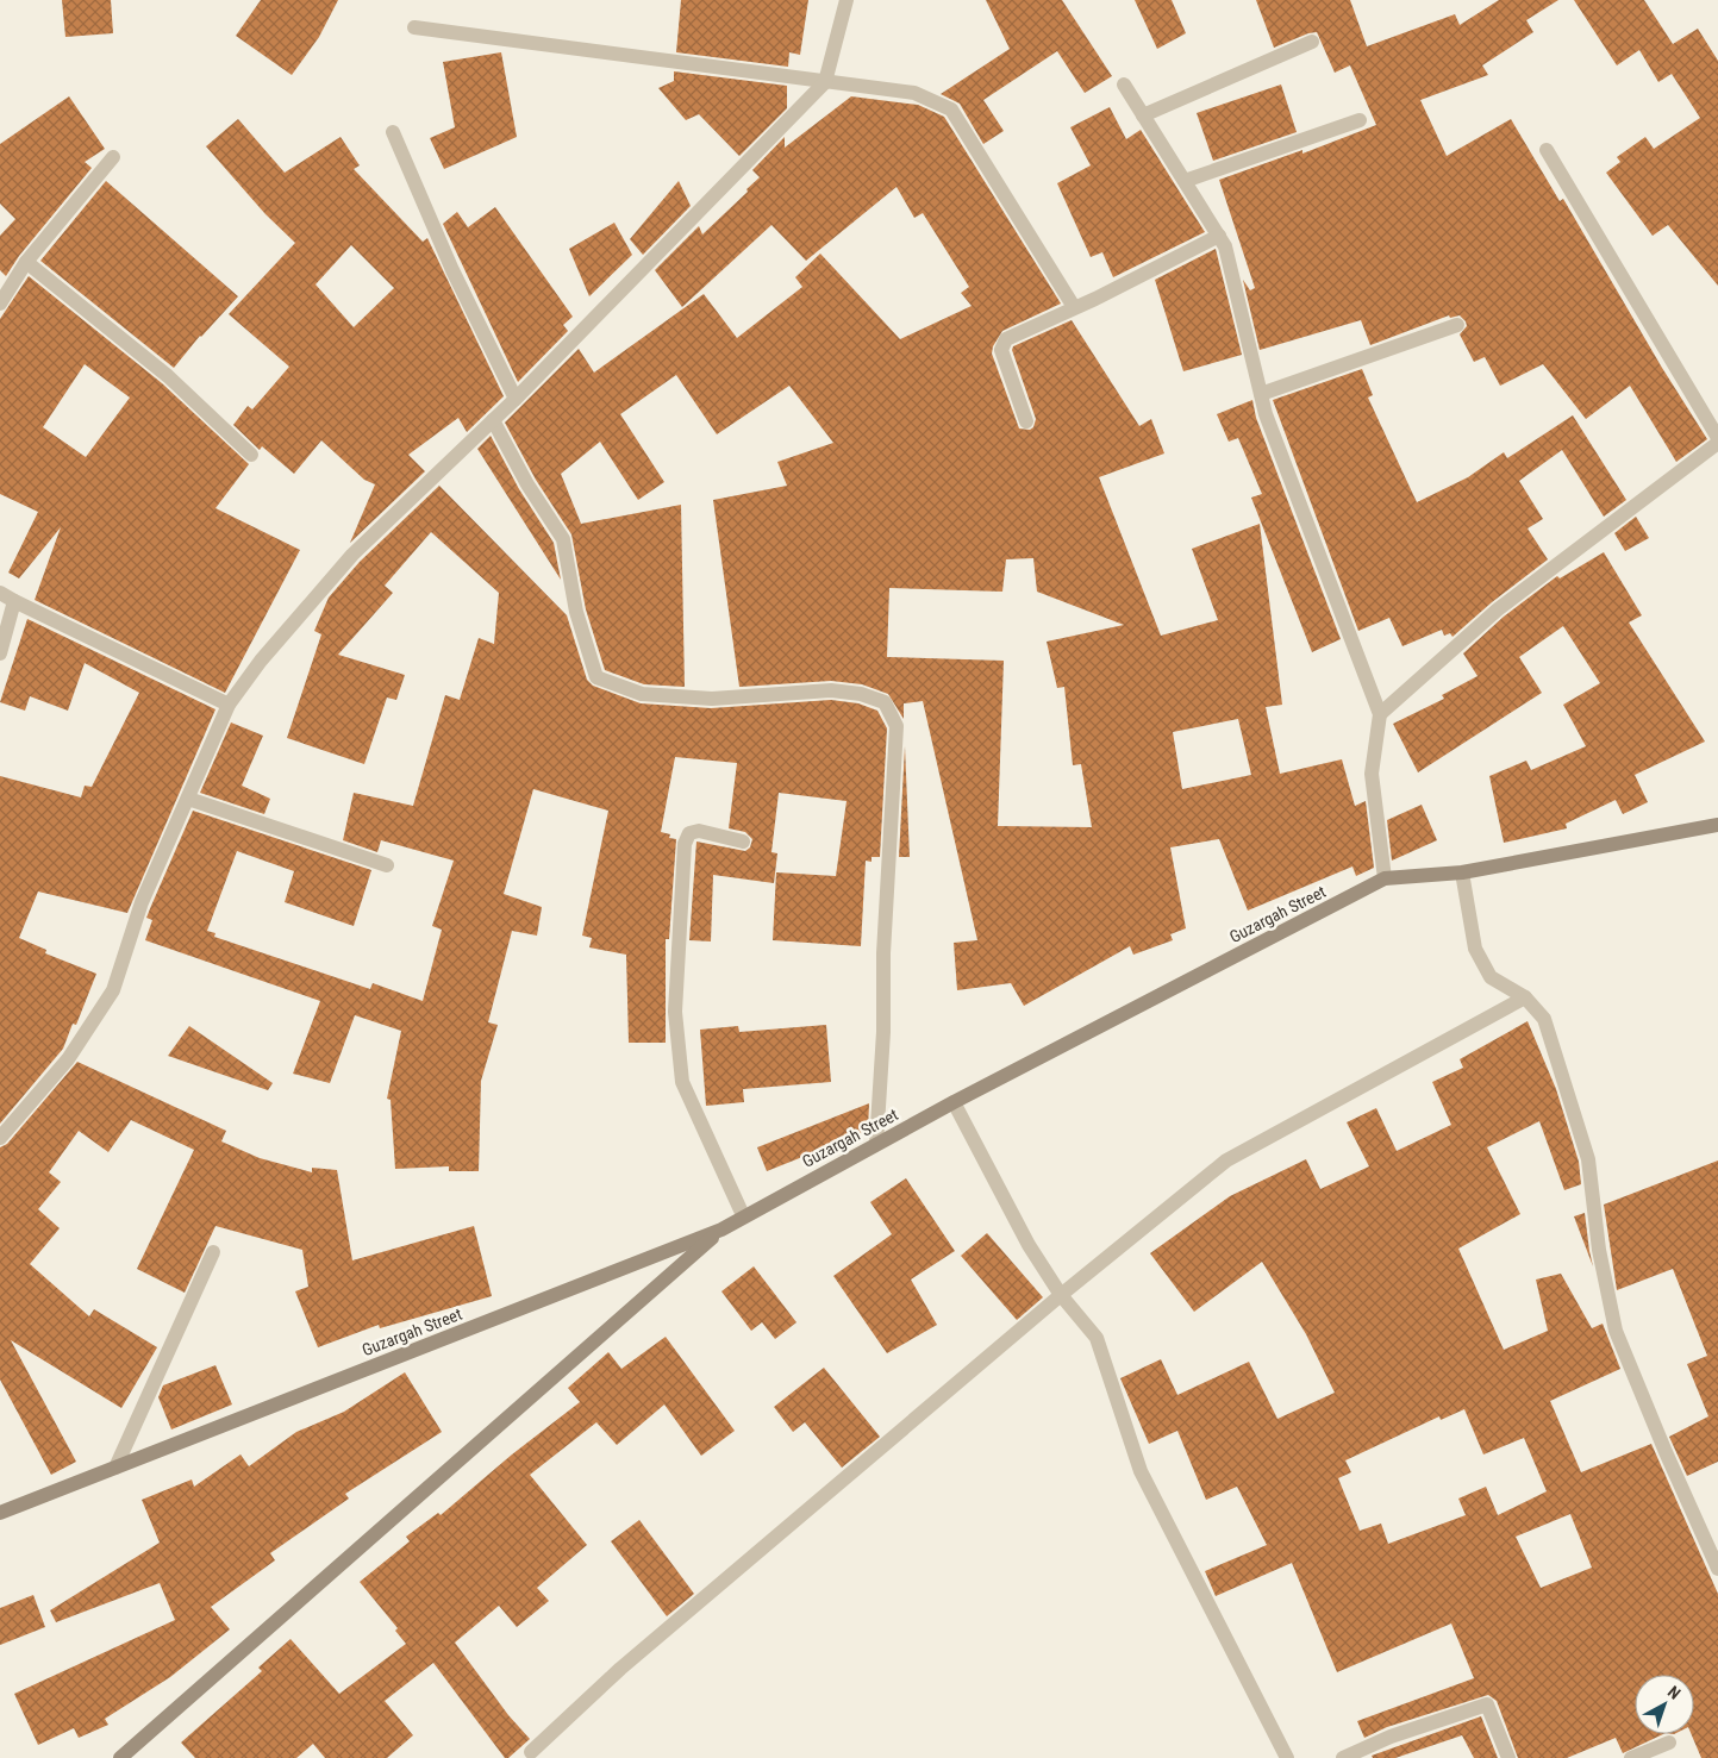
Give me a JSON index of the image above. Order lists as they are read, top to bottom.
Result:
{
  "streets": {
    "street": ["Guzargah Street"]
  },
  "north": "top right"
}
